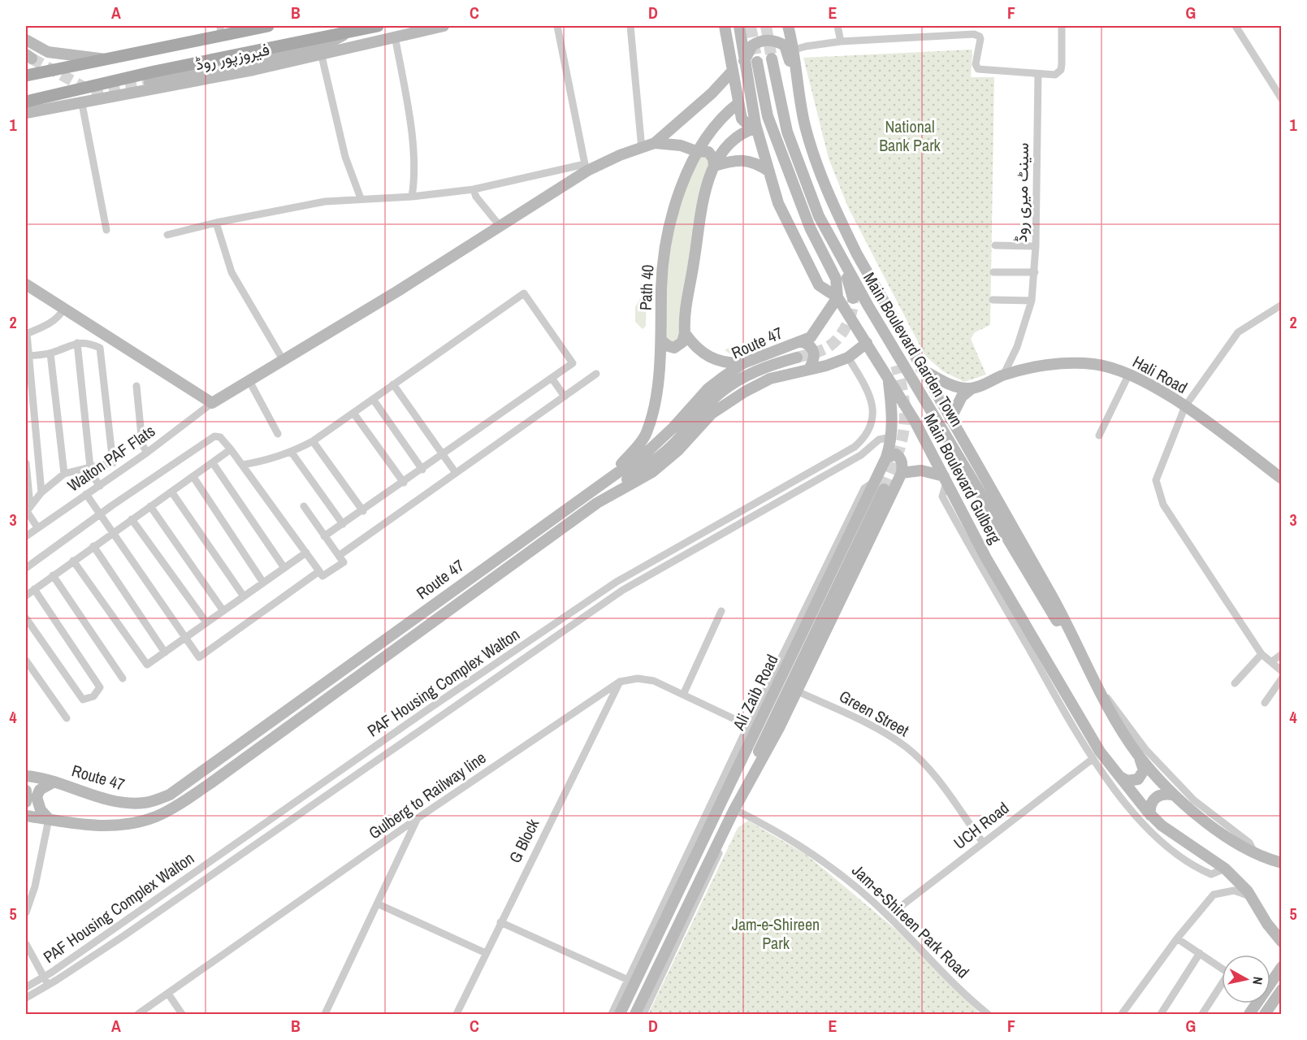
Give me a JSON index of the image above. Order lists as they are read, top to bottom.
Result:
{
  "streets": {
    "main road": [
      "فیروزپور روڈ",
      "Path 40",
      "Route 47",
      "Main Boulevard Garden Town",
      "Hali Road",
      "Main Boulevard Gulberg",
      "Ali Zaib Road"
    ],
    "street": [
      "سینٹ میری روڈ",
      "Walton PAF Flats",
      "PAF Housing Complex Walton",
      "Green Street",
      "Gulberg to Railway line",
      "UCH Road",
      "G Block",
      "Jam-e-Shireen Park Road"
    ]
  },
  "crossings": [
    ["سینٹ میری روڈ", "Hali Road"],
    ["Path 40", "Route 47"],
    ["Route 47", "Main Boulevard Garden Town"],
    ["Route 47", "Main Boulevard Gulberg"],
    ["Route 47", "PAF Housing Complex Walton"],
    ["Main Boulevard Garden Town", "Main Boulevard Gulberg"],
    ["Main Boulevard Gulberg", "Ali Zaib Road"],
    ["PAF Housing Complex Walton", "Ali Zaib Road"],
    ["Green Street", "UCH Road"],
    ["Gulberg to Railway line", "G Block"],
    ["UCH Road", "Jam-e-Shireen Park Road"]
  ],
  "parks": ["National Bank Park", "Jam-e-Shireen Park"],
  "north": "right",
  "grid": {
    "columns": [
      "A",
      "B",
      "C",
      "D",
      "E",
      "F",
      "G"
    ],
    "rows": [
      "1",
      "2",
      "3",
      "4",
      "5"
    ]
  }
}
